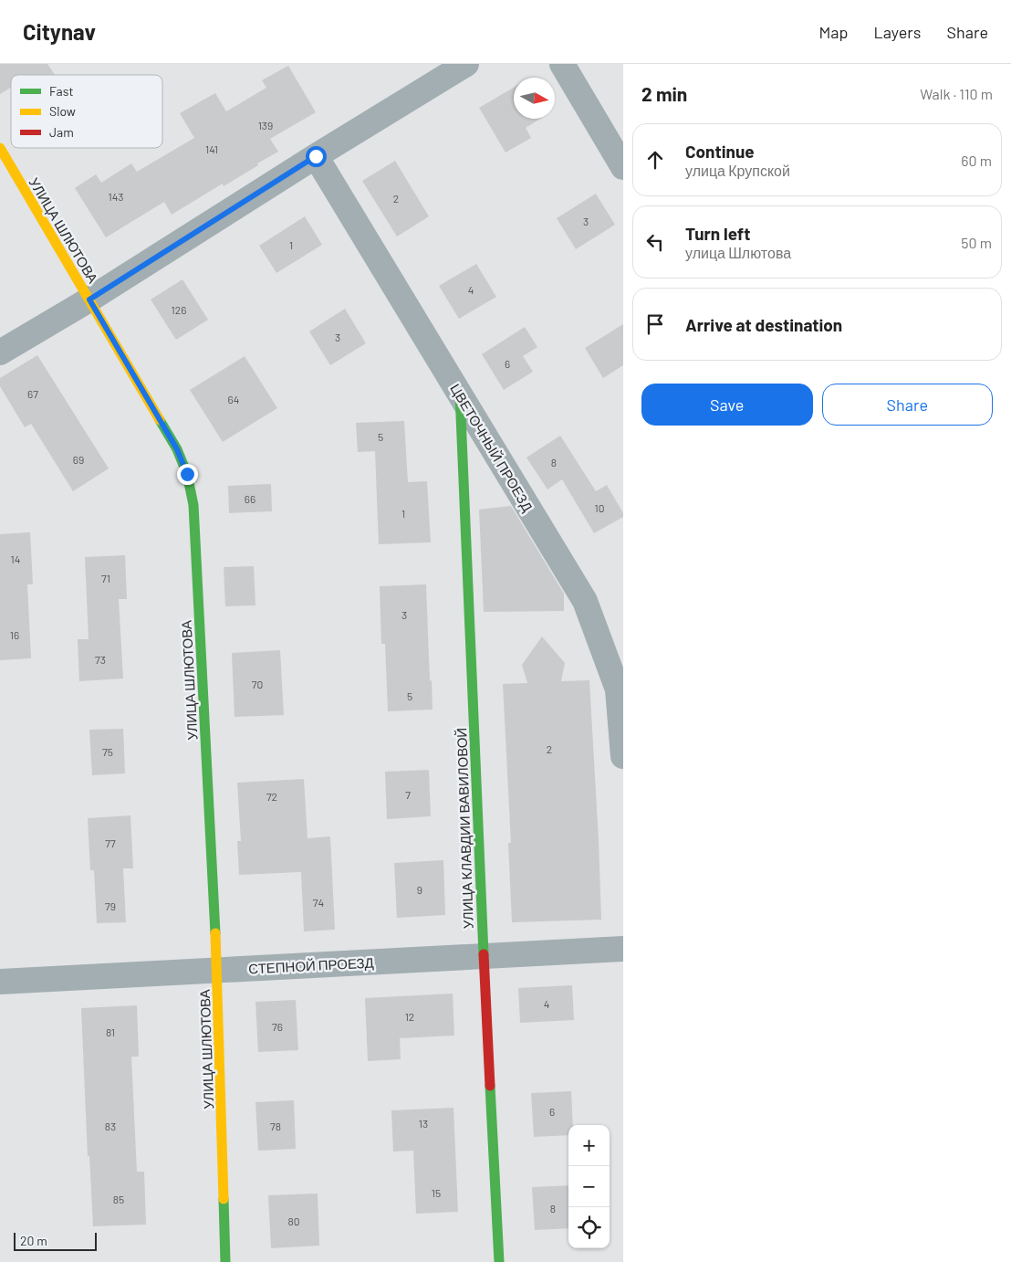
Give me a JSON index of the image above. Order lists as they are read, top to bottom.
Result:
{
  "streets": {
    "main road": ["УЛИЦА ШЛЮТОВА", "УЛИЦА КЛАВДИИ ВАВИЛОВОЙ"],
    "street": ["ЦВЕТОЧНЫЙ ПРОЕЗД", "СТЕПНОЙ ПРОЕЗД"]
  },
  "crossings": [
    ["УЛИЦА ШЛЮТОВА", "СТЕПНОЙ ПРОЕЗД"],
    ["ЦВЕТОЧНЫЙ ПРОЕЗД", "УЛИЦА КЛАВДИИ ВАВИЛОВОЙ"],
    ["УЛИЦА КЛАВДИИ ВАВИЛОВОЙ", "СТЕПНОЙ ПРОЕЗД"]
  ],
  "house_numbers": [
    "139",
    "141",
    "143",
    "2",
    "3",
    "1",
    "4",
    "126",
    "3",
    "6",
    "67",
    "64",
    "5",
    "69",
    "8",
    "66",
    "10",
    "1",
    "14",
    "71",
    "3",
    "16",
    "73",
    "70",
    "5",
    "2",
    "75",
    "7",
    "72",
    "77",
    "9",
    "74",
    "79",
    "4",
    "12",
    "76",
    "81",
    "6",
    "13",
    "83",
    "78",
    "15",
    "85",
    "8",
    "80"
  ],
  "legend": ["Fast", "Slow", "Jam"],
  "scale_bar": "20 m",
  "north": "right",
  "page": {
    "header": "Citynav",
    "nav": ["Map", "Layers", "Share"],
    "heading": ["2 min", "Walk · 110 m"],
    "list": [
      ["Continue", "улица Крупской", "60 m"],
      ["Turn left", "улица Шлютова", "50 m"],
      "Arrive at destination"
    ],
    "buttons": ["Save", "Share"],
    "map_buttons": ["+", "−"],
    "scale": "20 m"
  }
}
